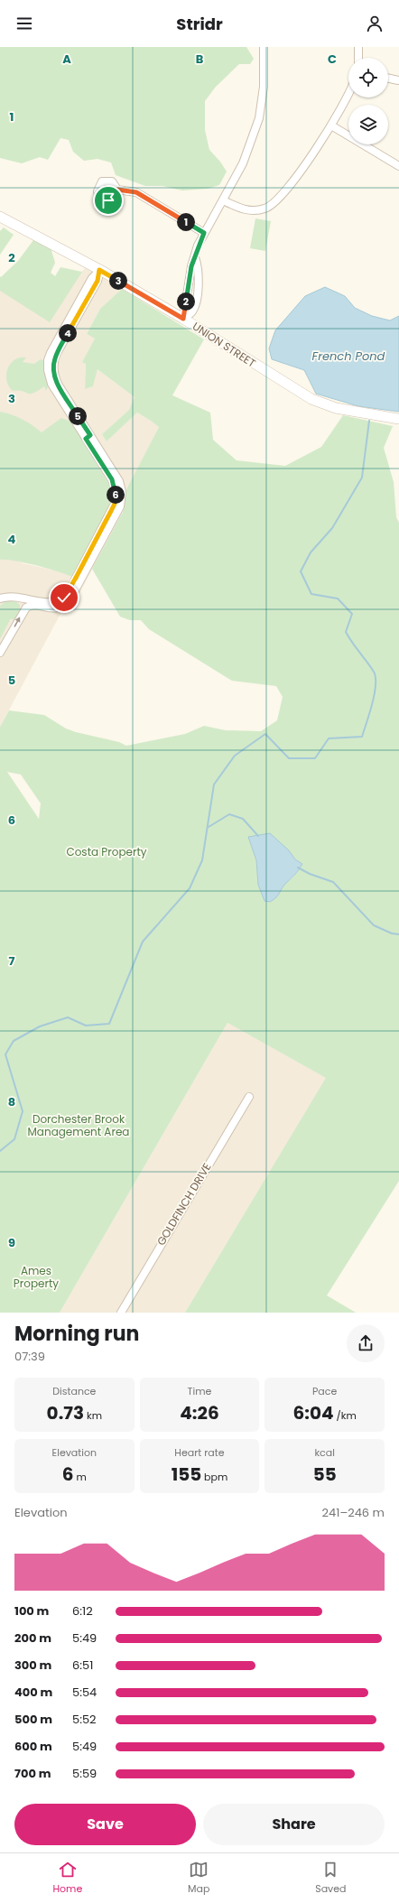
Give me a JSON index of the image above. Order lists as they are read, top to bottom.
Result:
{
  "streets": {
    "main road": ["UNION STREET"],
    "street": ["GOLDFINCH DRIVE"]
  },
  "water": ["French Pond"],
  "parks": ["Costa Property", "Dorchester Brook Management Area", "Ames Property"],
  "page": {
    "header": "Stridr",
    "pins": [
      "1",
      "3",
      "2",
      "4",
      "5",
      "6"
    ],
    "heading": ["Morning run", "07:39"],
    "stats": [
      ["Distance", "0.73 km"],
      ["Time", "4:26"],
      ["Pace", "6:04 /km"],
      ["Elevation", "6 m"],
      ["Heart rate", "155 bpm"],
      ["kcal", "55"]
    ],
    "chart": ["Elevation", "241–246 m"],
    "list": [
      {
        "name": "100 m",
        "note": "6:12"
      },
      {
        "name": "200 m",
        "note": "5:49"
      },
      {
        "name": "300 m",
        "note": "6:51"
      },
      {
        "name": "400 m",
        "note": "5:54"
      },
      {
        "name": "500 m",
        "note": "5:52"
      },
      {
        "name": "600 m",
        "note": "5:49"
      },
      {
        "name": "700 m",
        "note": "5:59"
      }
    ],
    "buttons": ["Save", "Share"],
    "tabs": ["Home", "Map", "Saved"]
  },
  "grid": {
    "columns": ["A", "B", "C"],
    "rows": [
      "1",
      "2",
      "3",
      "4",
      "5",
      "6",
      "7",
      "8",
      "9"
    ]
  }
}
